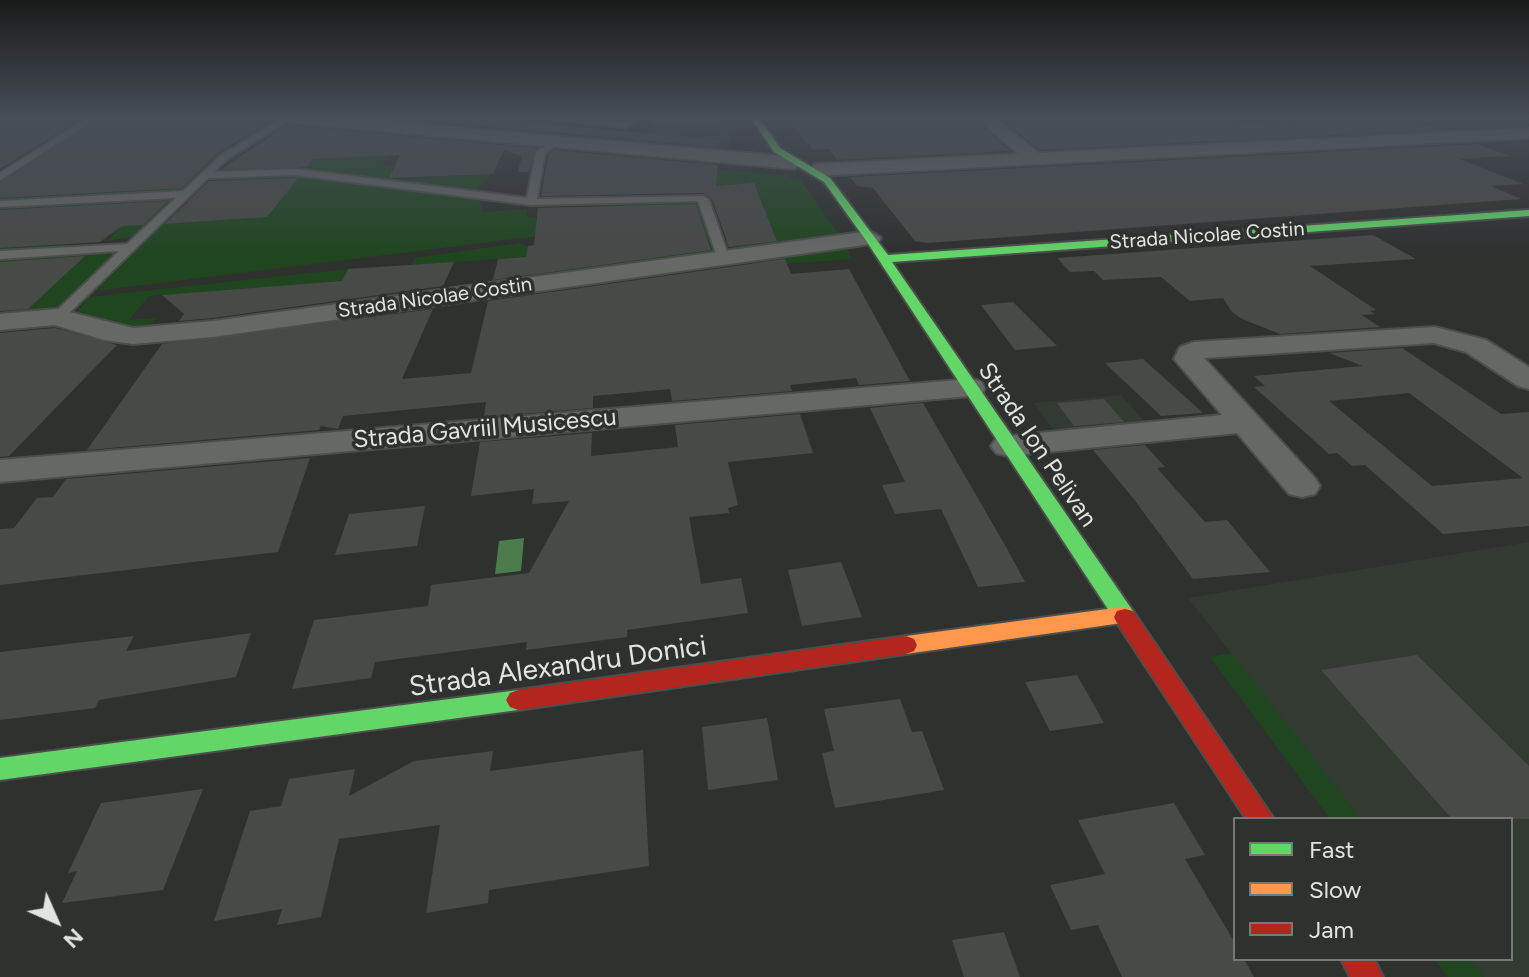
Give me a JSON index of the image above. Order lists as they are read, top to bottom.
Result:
{
  "streets": {
    "main road": ["Strada Nicolae Costin", "Strada Ion Pelivan", "Strada Alexandru Donici"],
    "street": ["Strada Gavriil Musicescu"]
  },
  "crossings": [
    ["Strada Nicolae Costin", "Strada Ion Pelivan"],
    ["Strada Gavriil Musicescu", "Strada Ion Pelivan"],
    ["Strada Ion Pelivan", "Strada Alexandru Donici"]
  ],
  "legend": ["Fast", "Slow", "Jam"],
  "north": "bottom right"
}
